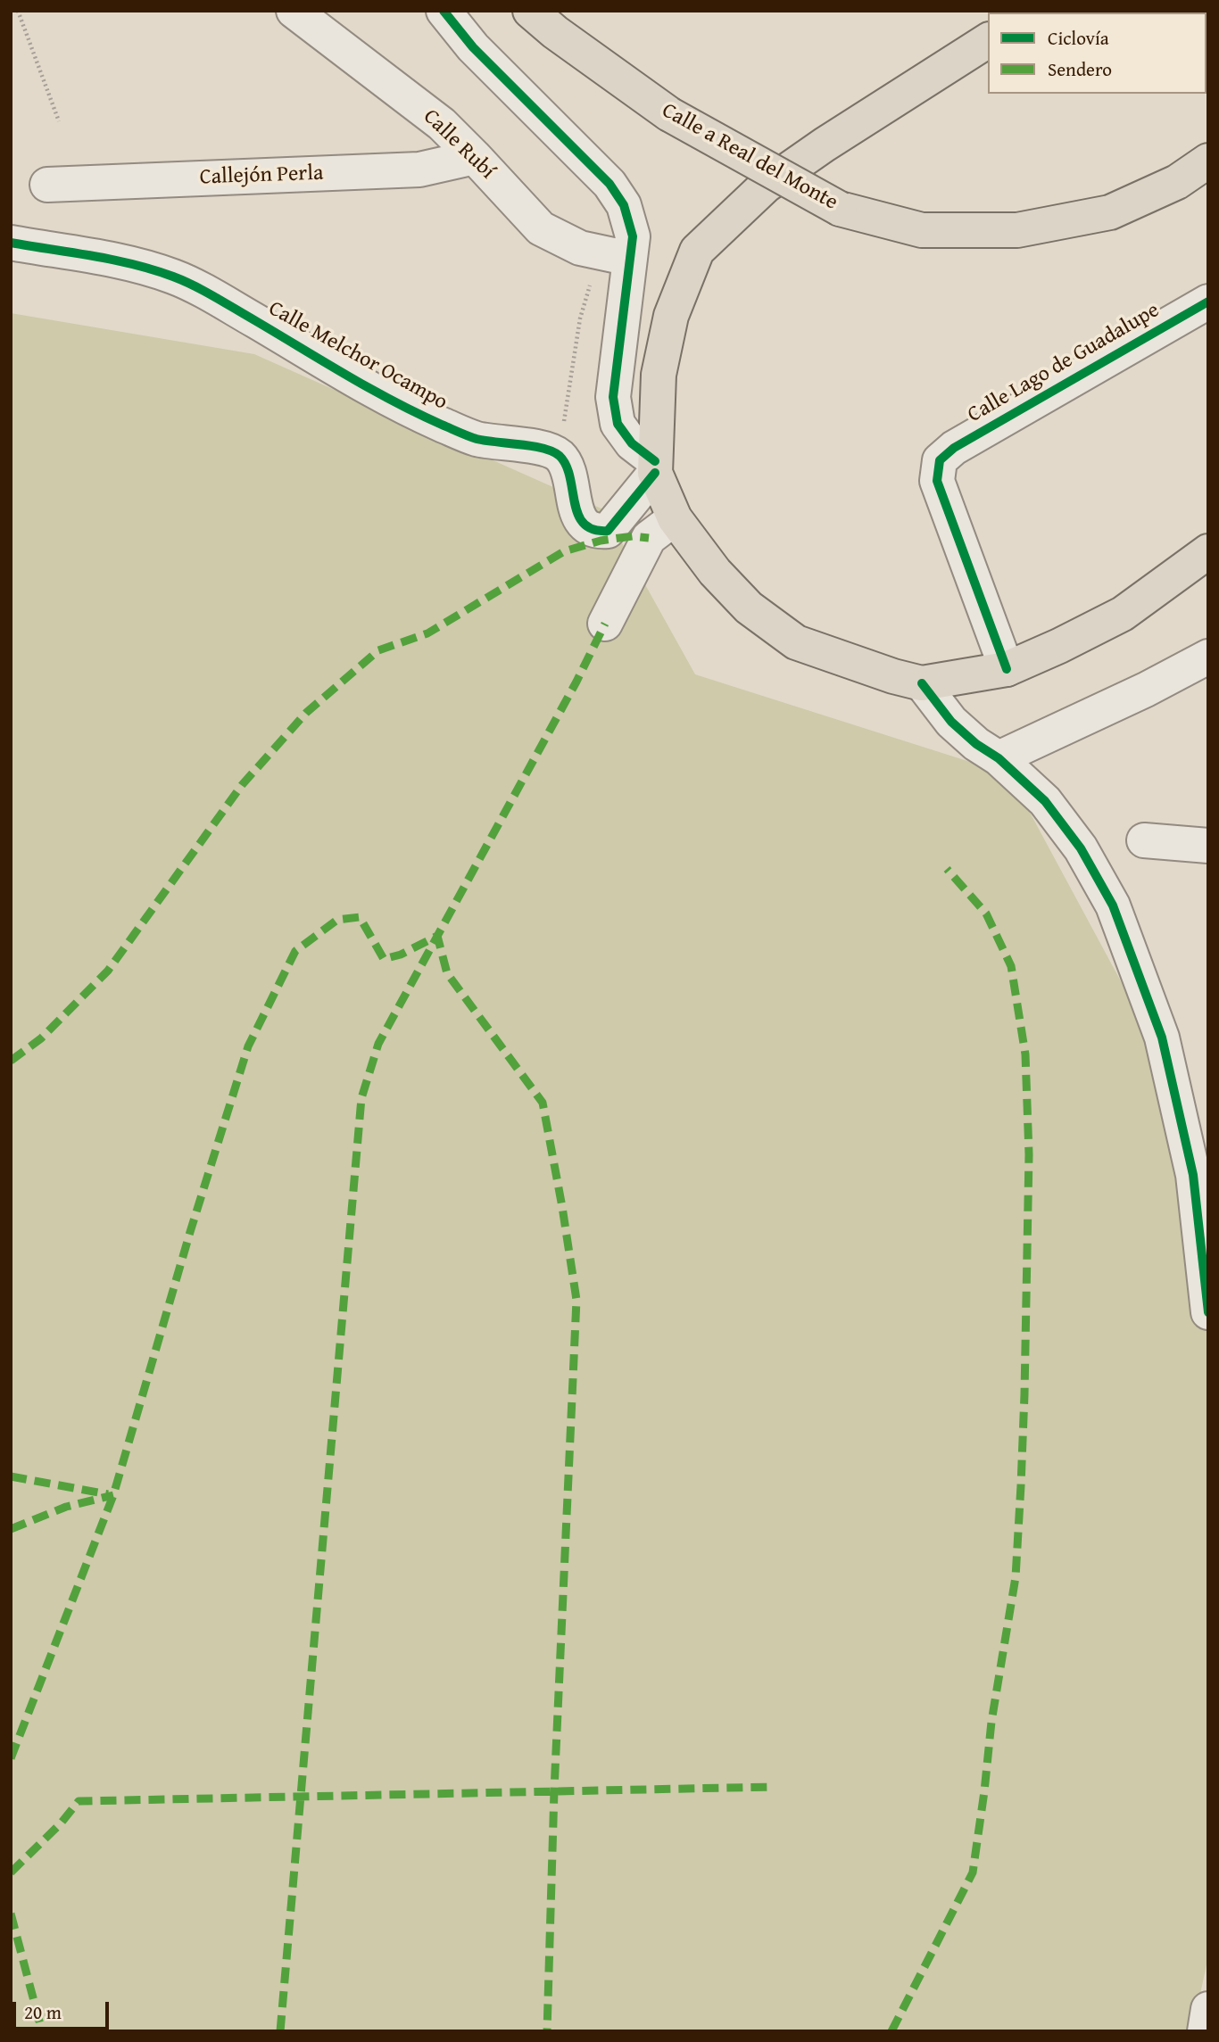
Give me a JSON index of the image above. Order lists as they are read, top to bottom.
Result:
{
  "streets": {
    "main road": ["Calle a Real del Monte"],
    "street": [
      "Calle Rubí",
      "Callejón Perla",
      "Calle Melchor Ocampo",
      "Calle Lago de Guadalupe"
    ]
  },
  "crossings": [
    ["Calle Rubí", "Callejón Perla"]
  ],
  "legend": ["Ciclovía", "Sendero"],
  "scale_bar": "20 m"
}
